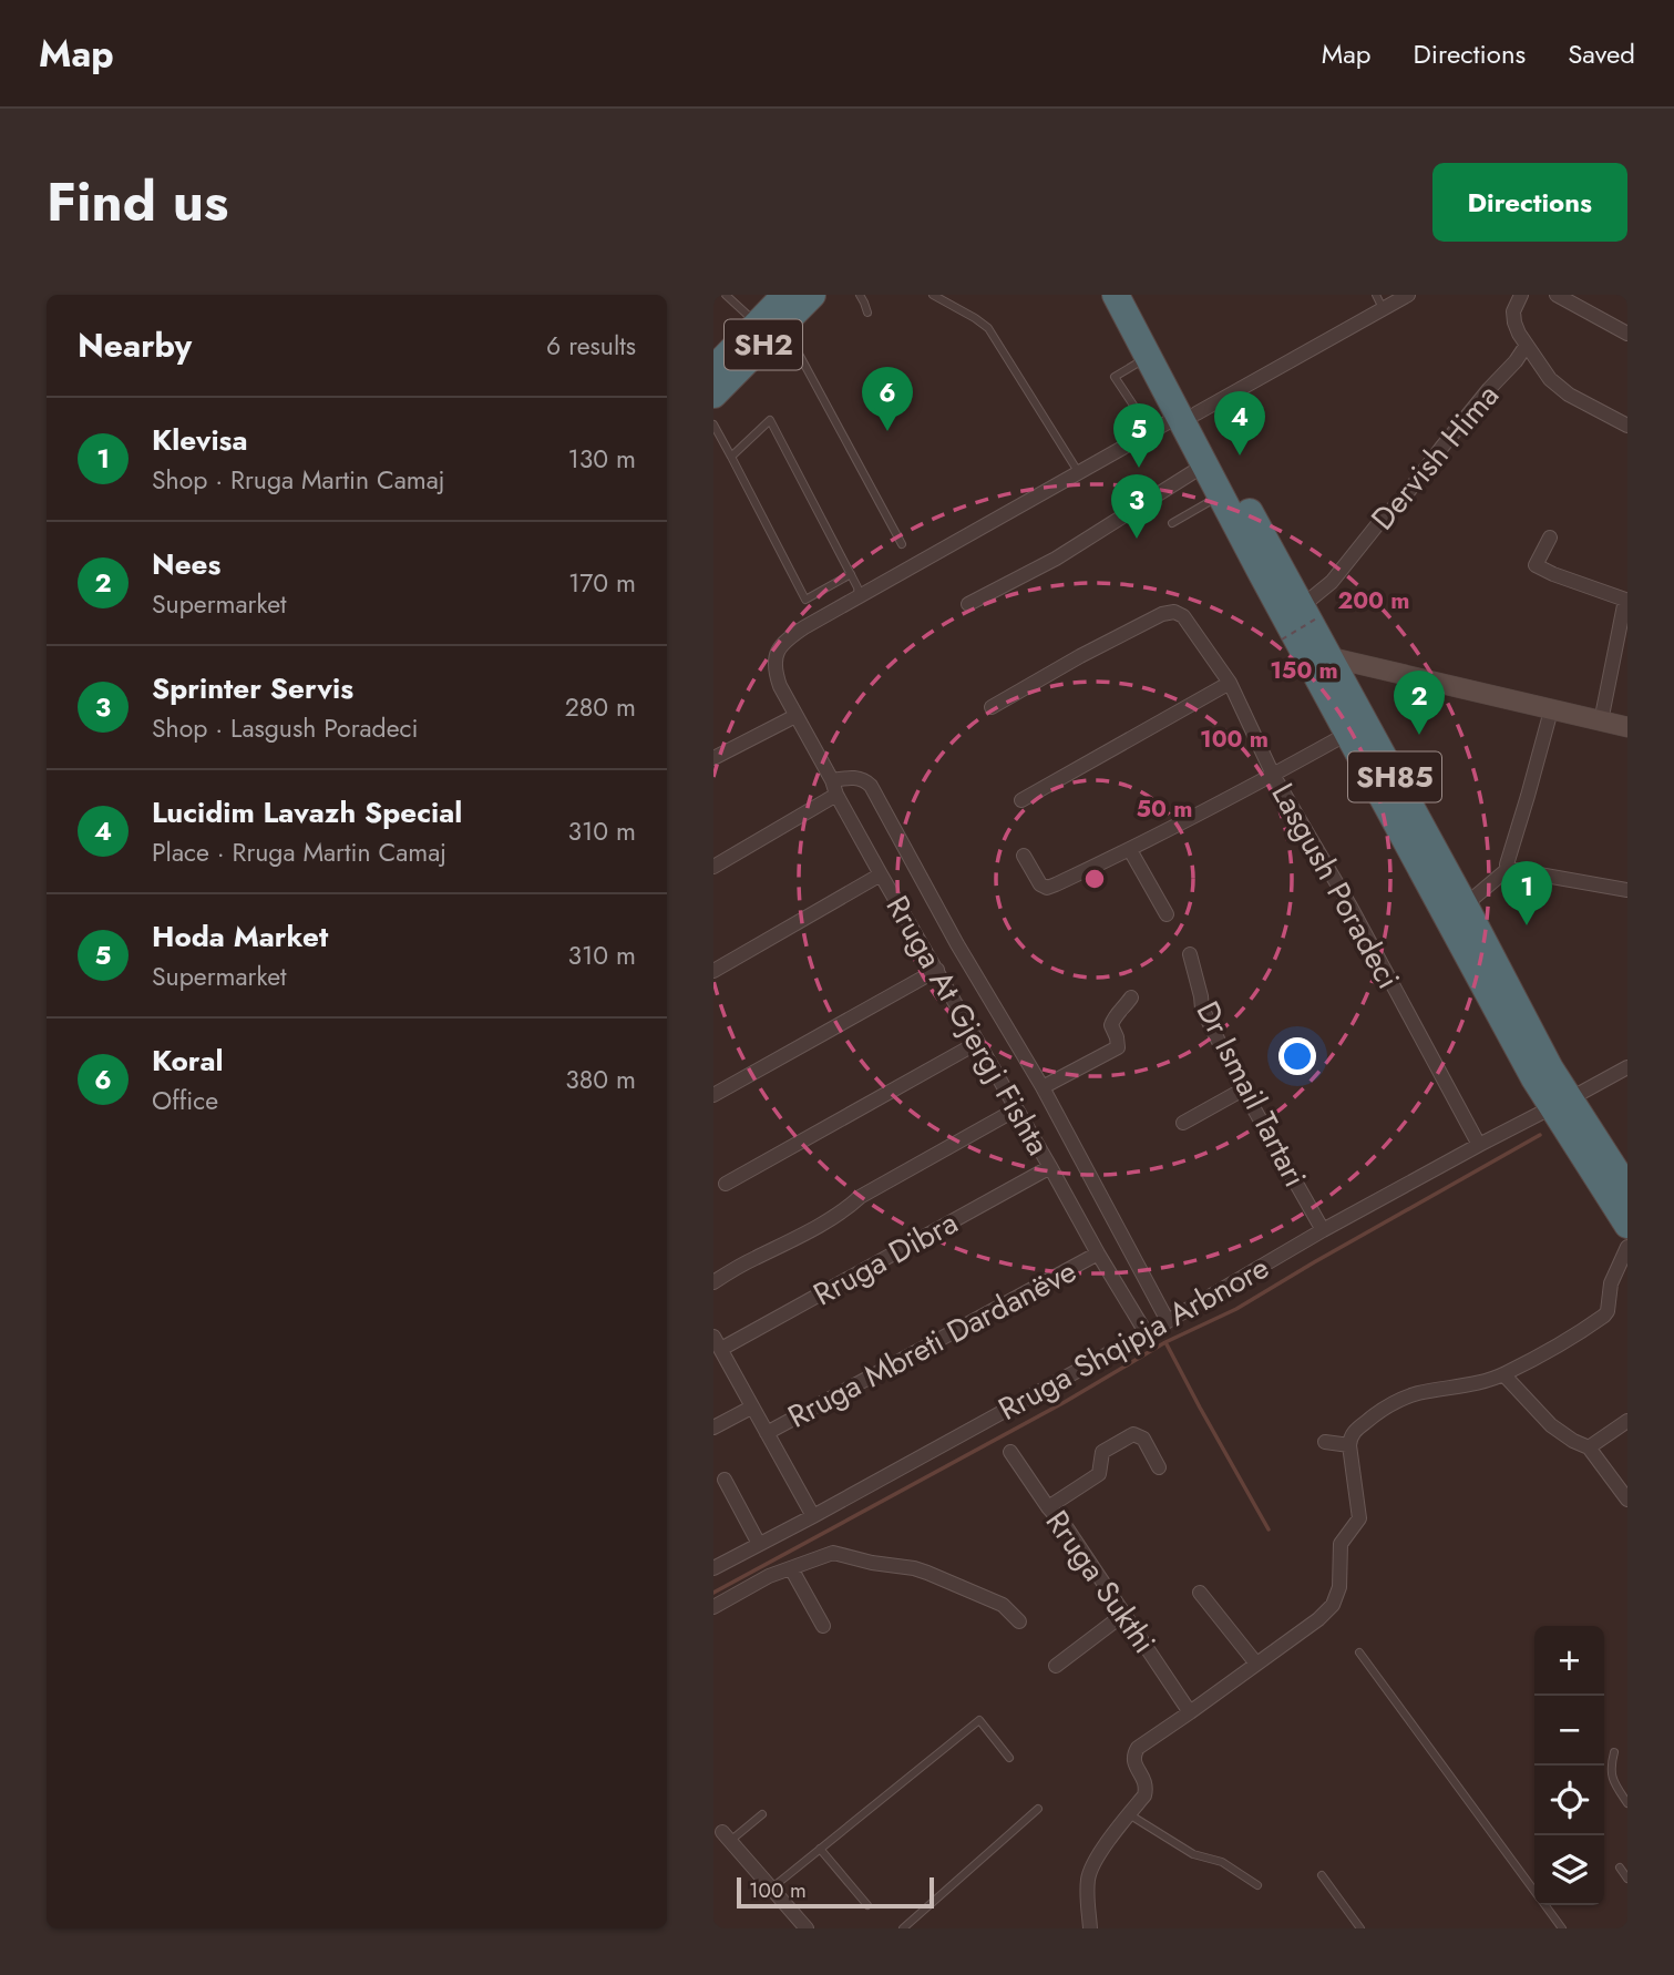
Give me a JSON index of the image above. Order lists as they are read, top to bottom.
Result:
{
  "streets": {
    "highway": ["SH2", "SH85"],
    "street": [
      "Dervish Hima",
      "Lasgush Poradeci",
      "Rruga At Gjergj Fishta",
      "Dr Ismail Tartari",
      "Rruga Dibra",
      "Rruga Shqipja Arbnore",
      "Rruga Mbreti Dardanëve",
      "Rruga Sukthi"
    ]
  },
  "crossings": [
    ["Dervish Hima", "SH85"],
    ["SH85", "Rruga At Gjergj Fishta"],
    ["SH85", "Rruga Shqipja Arbnore"],
    ["Lasgush Poradeci", "Rruga Shqipja Arbnore"],
    ["Rruga At Gjergj Fishta", "Rruga Dibra"],
    ["Rruga At Gjergj Fishta", "Rruga Shqipja Arbnore"],
    ["Rruga At Gjergj Fishta", "Rruga Mbreti Dardanëve"],
    ["Dr Ismail Tartari", "Rruga Shqipja Arbnore"]
  ],
  "scale_bar": "100 m",
  "page": {
    "header": "Map",
    "nav": ["Map", "Directions", "Saved"],
    "title": "Find us",
    "buttons": "Directions",
    "heading": ["Nearby", "6 results"],
    "pins": [
      "6",
      "4",
      "5",
      "3",
      "2",
      "1"
    ],
    "list": [
      {
        "mark": "1",
        "name": "Klevisa",
        "note": "Shop · Rruga Martin Camaj",
        "value": "130 m"
      },
      {
        "mark": "2",
        "name": "Nees",
        "note": "Supermarket",
        "value": "170 m"
      },
      {
        "mark": "3",
        "name": "Sprinter Servis",
        "note": "Shop · Lasgush Poradeci",
        "value": "280 m"
      },
      {
        "mark": "4",
        "name": "Lucidim Lavazh Special",
        "note": "Place · Rruga Martin Camaj",
        "value": "310 m"
      },
      {
        "mark": "5",
        "name": "Hoda Market",
        "note": "Supermarket",
        "value": "310 m"
      },
      {
        "mark": "6",
        "name": "Koral",
        "note": "Office",
        "value": "380 m"
      }
    ],
    "map_buttons": ["+", "−"],
    "scale": "100 m"
  },
  "rings": [
    "200 m",
    "150 m",
    "100 m",
    "50 m"
  ]
}
